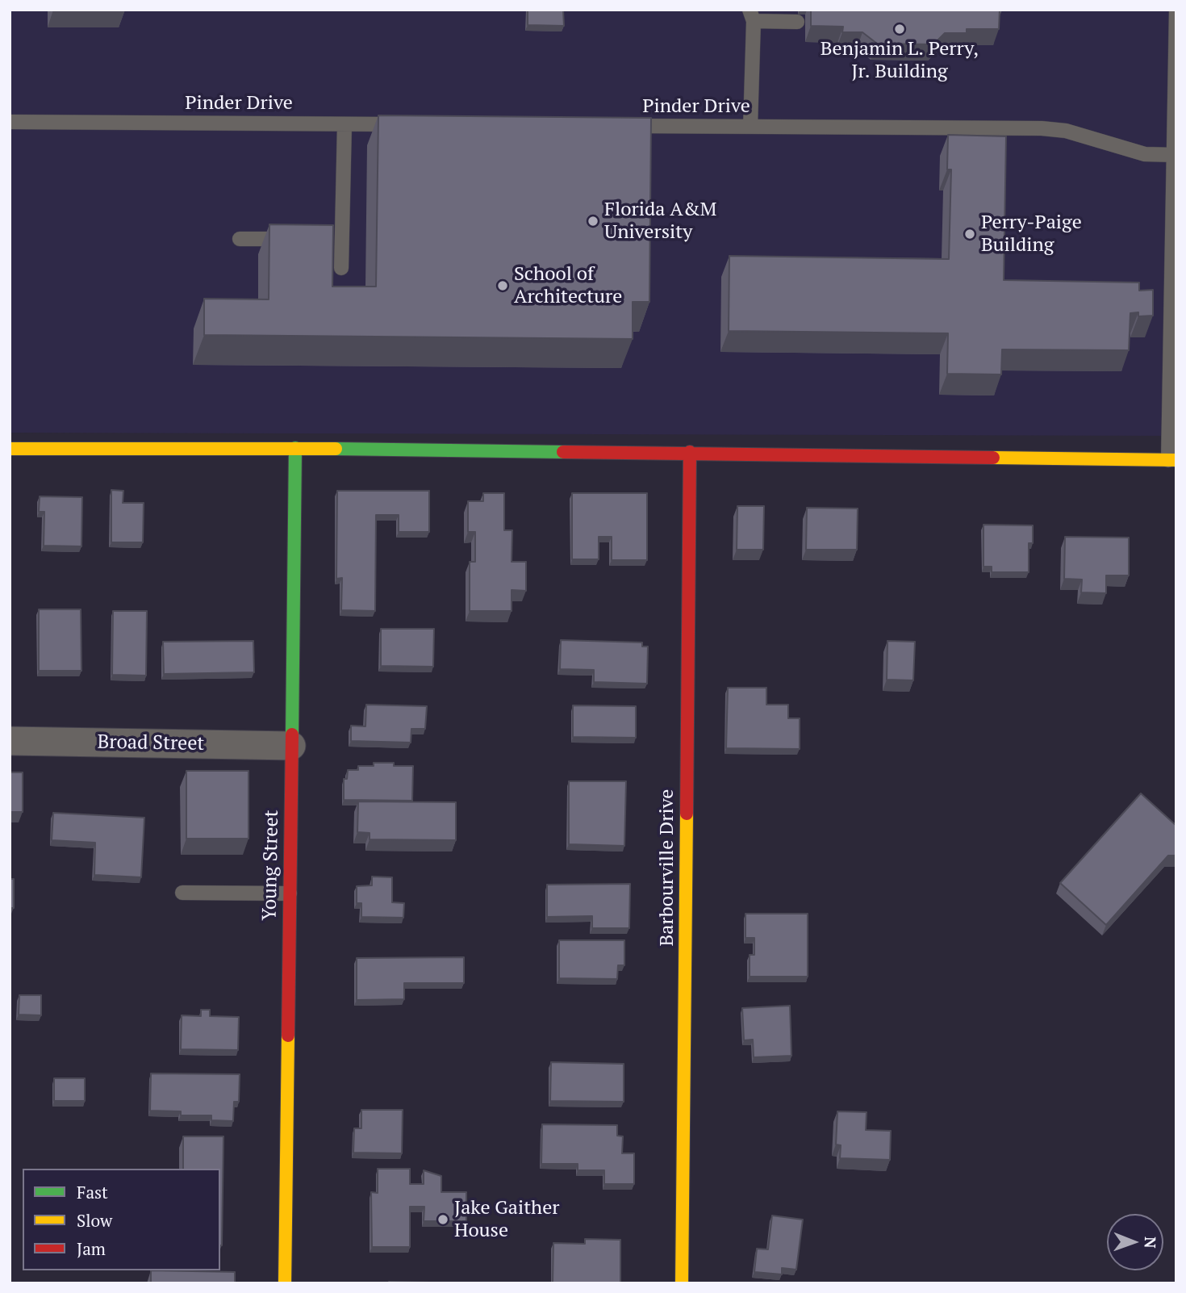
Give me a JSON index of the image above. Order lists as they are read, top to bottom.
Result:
{
  "streets": {
    "street": ["Broad Street", "Young Street", "Barbourville Drive"],
    "lane": ["Pinder Drive"]
  },
  "crossings": [
    ["Broad Street", "Young Street"]
  ],
  "places": [
    "Benjamin L. Perry, Jr. Building",
    "Florida A&M University",
    "Perry-Paige Building",
    "School of Architecture",
    "Jake Gaither House"
  ],
  "legend": ["Fast", "Slow", "Jam"],
  "north": "right"
}
